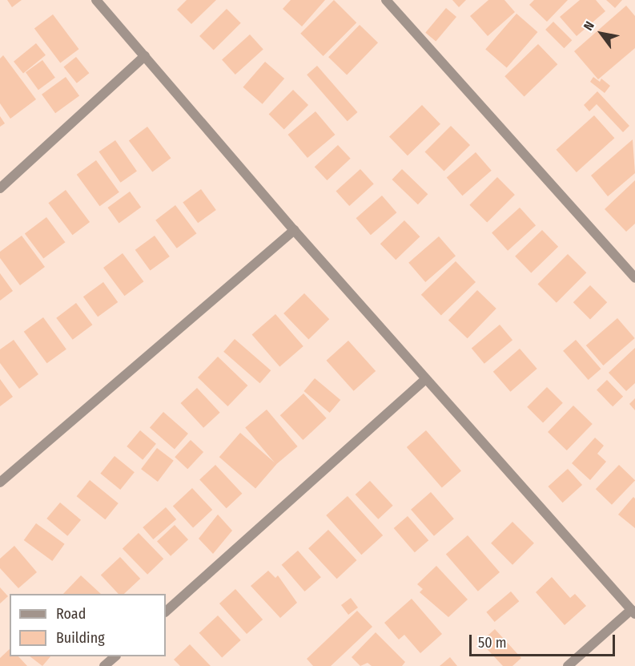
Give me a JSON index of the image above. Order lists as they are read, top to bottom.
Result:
{
  "legend": ["Road", "Building"],
  "scale_bar": "50 m",
  "north": "top left"
}
